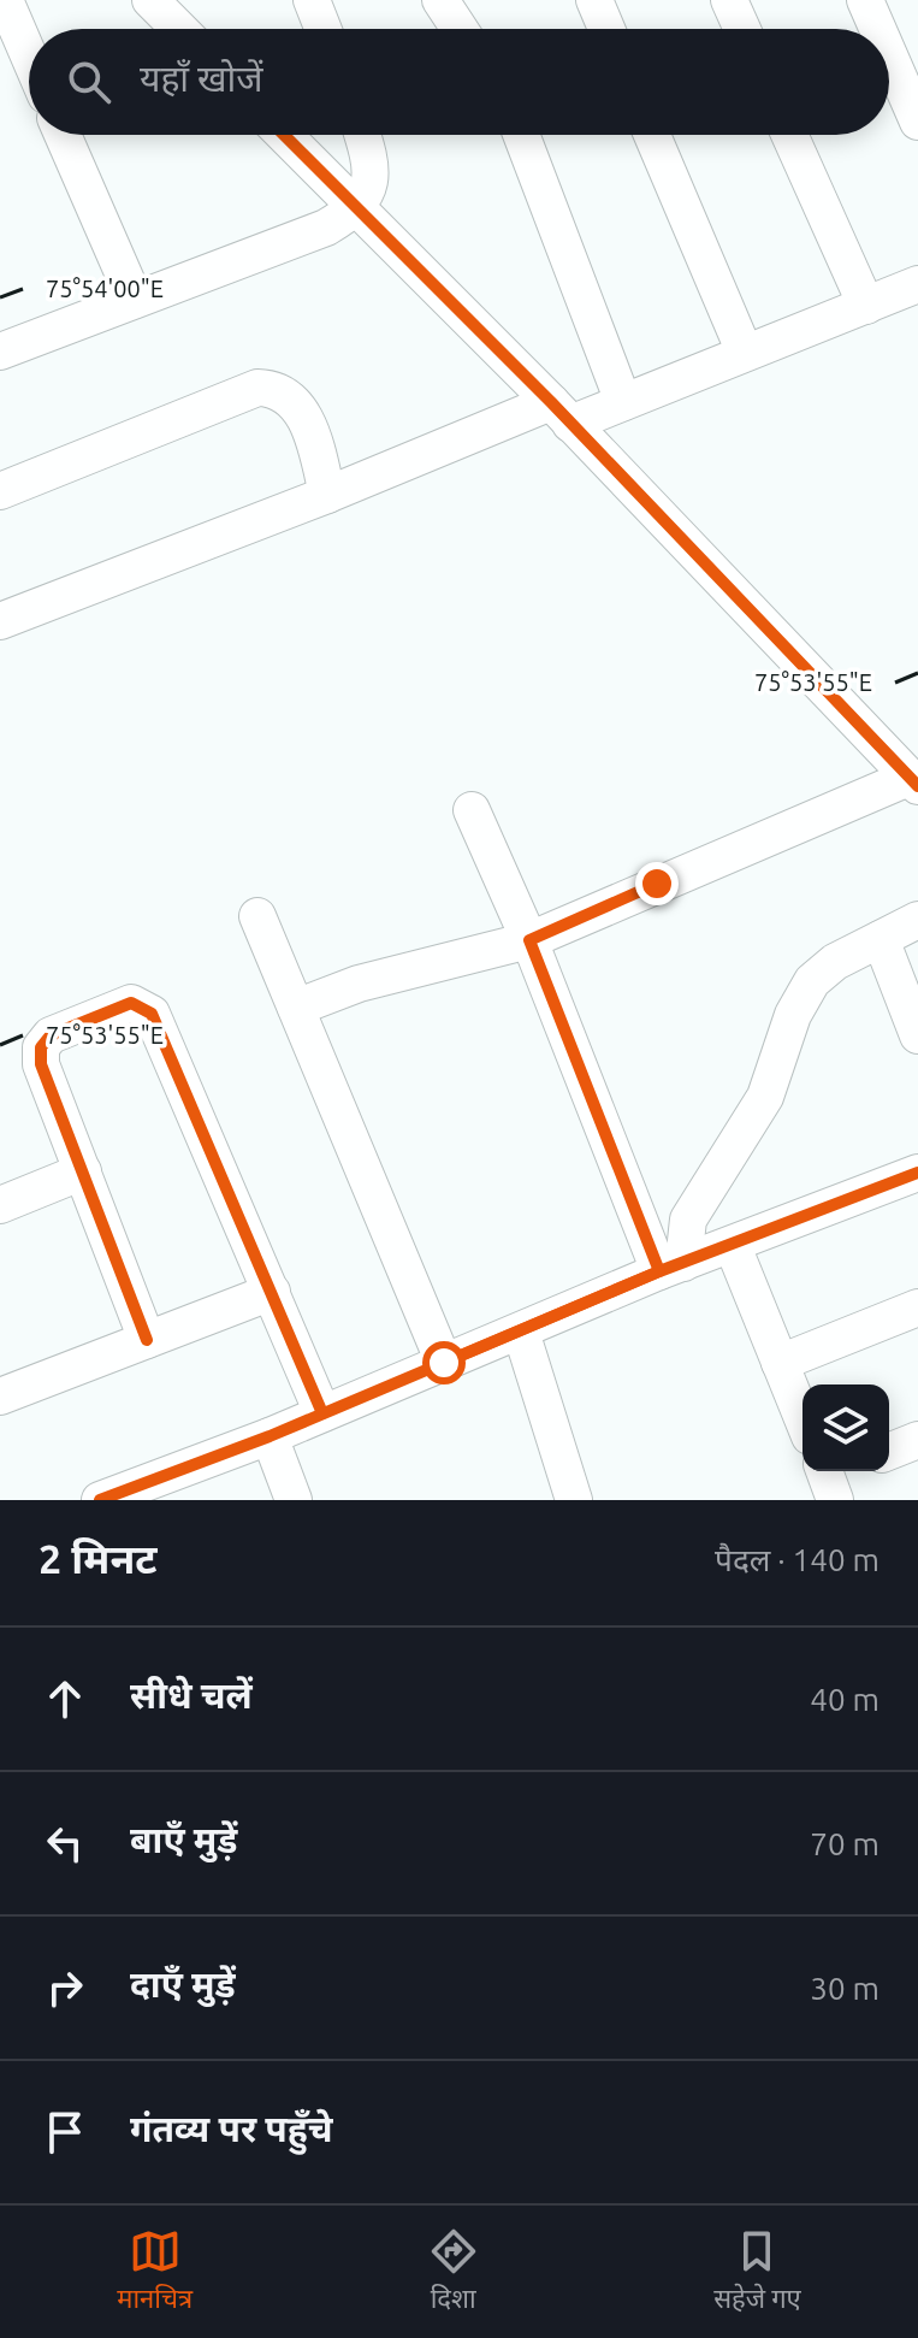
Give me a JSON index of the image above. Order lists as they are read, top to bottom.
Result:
{
  "page": {
    "search": "यहाँ खोजें",
    "heading": ["2 मिनट", "पैदल · 140 m"],
    "list": [
      ["सीधे चलें", "40 m"],
      ["बाएँ मुड़ें", "70 m"],
      ["दाएँ मुड़ें", "30 m"],
      "गंतव्य पर पहुँचे"
    ],
    "nav": ["मानचित्र", "दिशा", "सहेजे गए"]
  },
  "coordinates": ["75°54'00\"E", "75°53'55\"E"]
}
